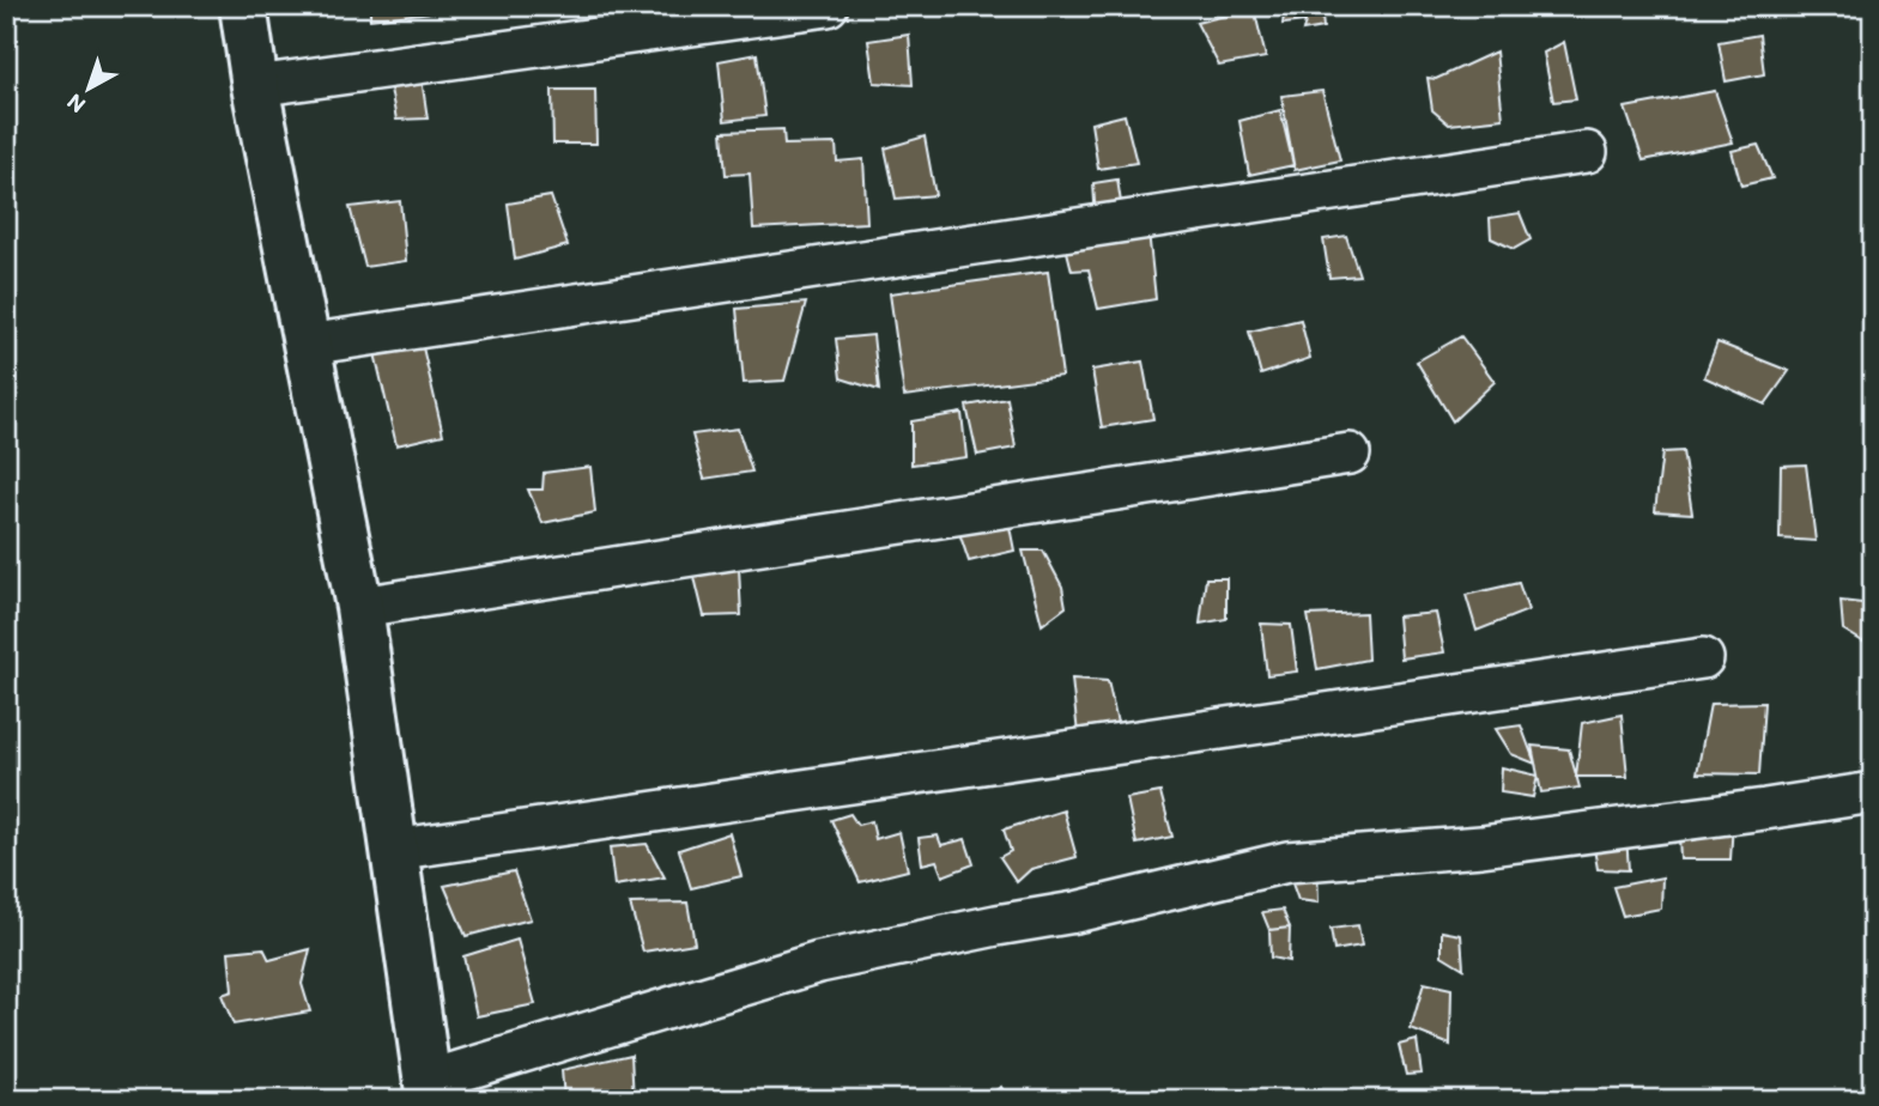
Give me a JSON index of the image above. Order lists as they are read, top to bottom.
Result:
{
  "north": "bottom left"
}
